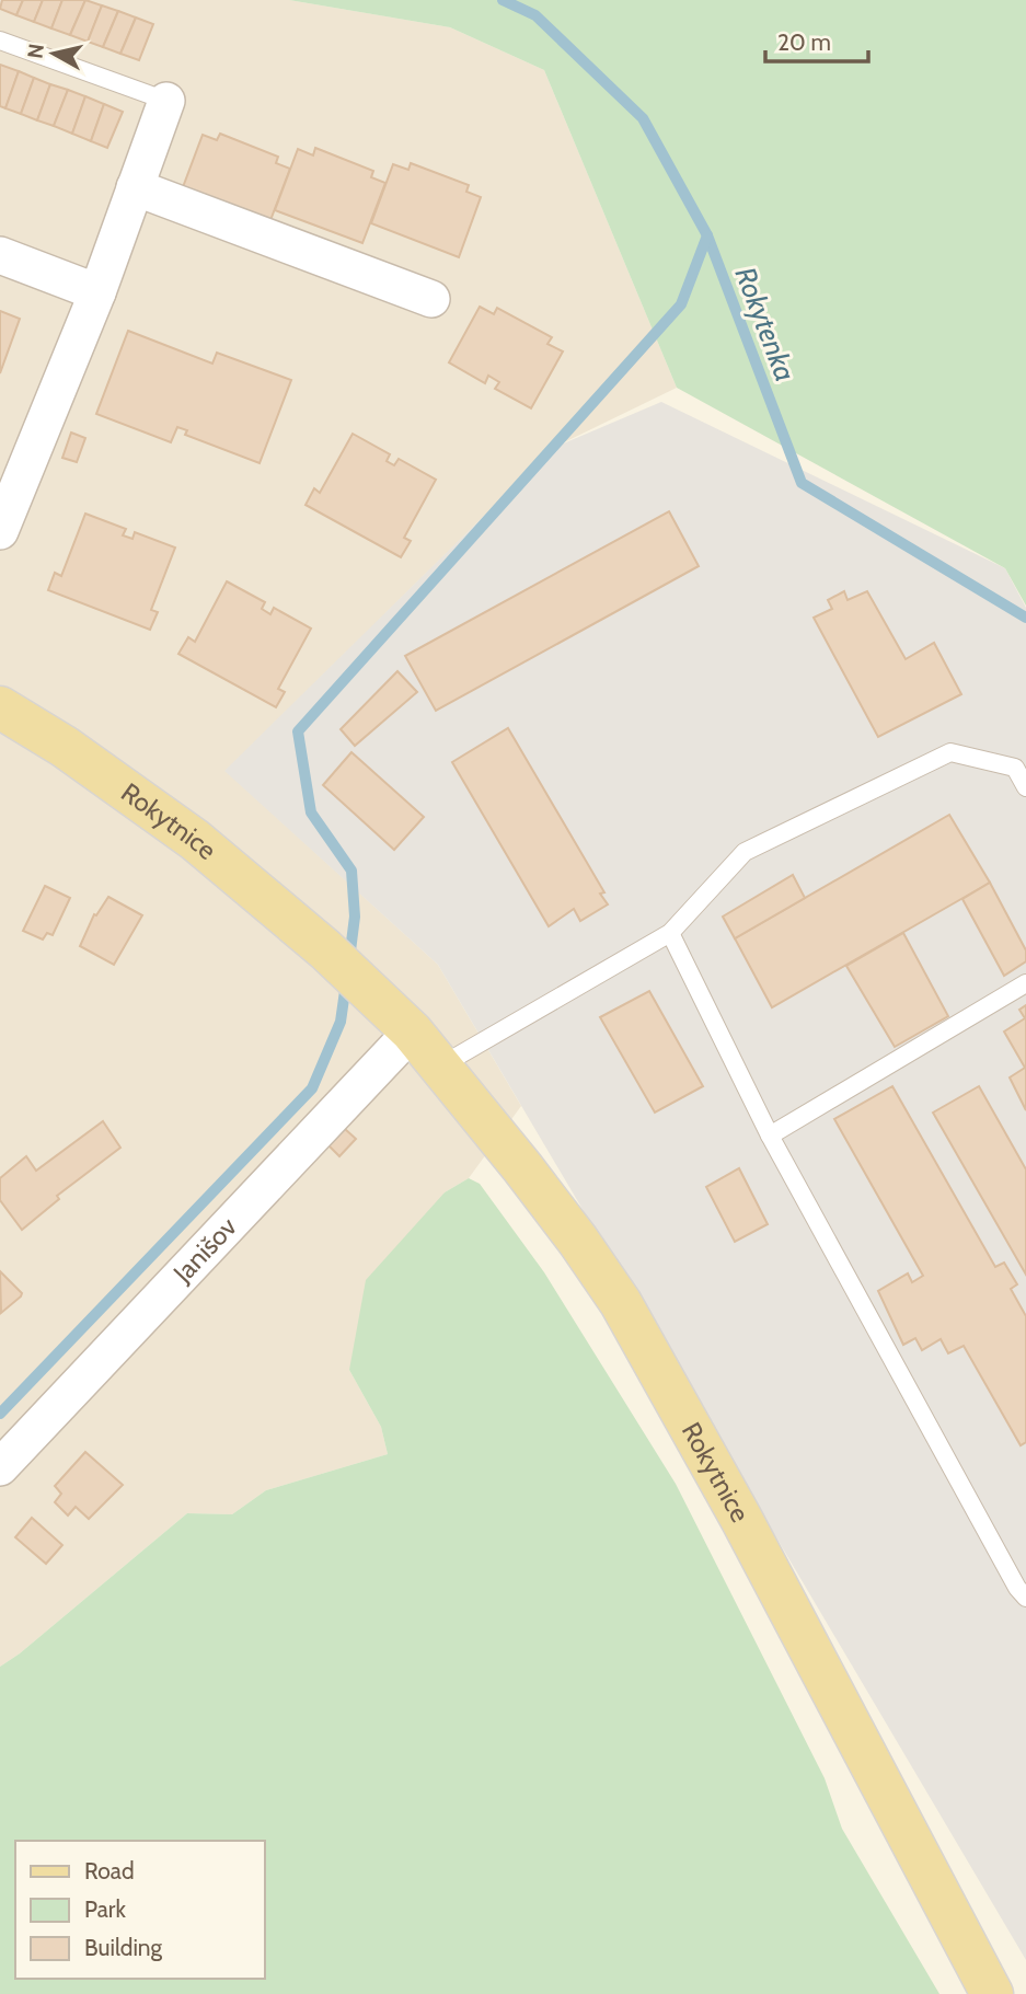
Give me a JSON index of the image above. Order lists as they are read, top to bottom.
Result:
{
  "streets": {
    "main road": ["Rokytnice"],
    "street": ["Janišov"]
  },
  "crossings": [
    ["Rokytnice", "Janišov"]
  ],
  "water": ["Rokytenka"],
  "legend": ["Road", "Park", "Building"],
  "scale_bar": "20 m",
  "north": "left"
}
